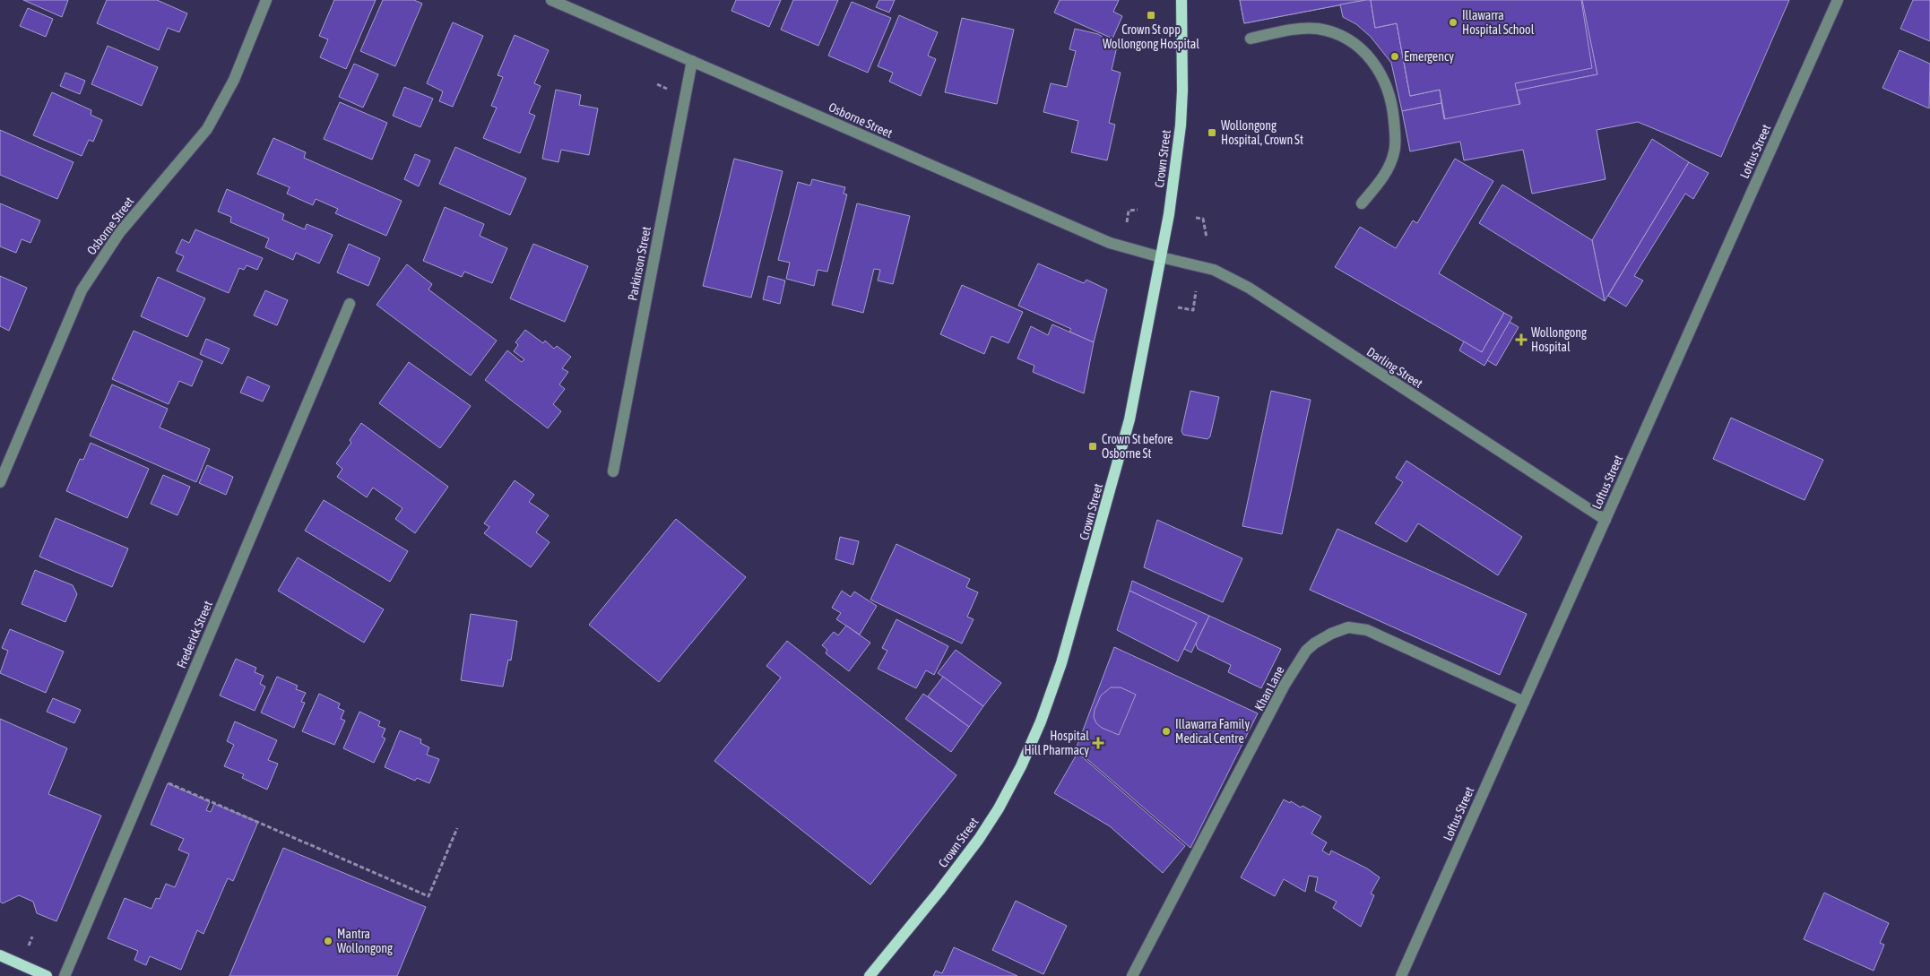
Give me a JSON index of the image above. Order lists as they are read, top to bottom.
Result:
{
  "streets": {
    "main road": ["Crown Street"],
    "street": [
      "Osborne Street",
      "Loftus Street",
      "Parkinson Street",
      "Darling Street",
      "Frederick Street",
      "Khan Lane"
    ]
  },
  "crossings": [
    ["Osborne Street", "Crown Street"],
    ["Osborne Street", "Parkinson Street"],
    ["Osborne Street", "Darling Street"],
    ["Loftus Street", "Darling Street"],
    ["Loftus Street", "Khan Lane"],
    ["Crown Street", "Darling Street"]
  ],
  "places": {
    "transit": ["Crown St opp Wollongong Hospital", "Wollongong Hospital, Crown St", "Crown St before Osborne St"],
    "other": [
      "Illawarra Hospital School",
      "Emergency",
      "Illawarra Family Medical Centre",
      "Mantra Wollongong"
    ],
    "health": ["Wollongong Hospital", "Hospital Hill Pharmacy"]
  }
}
